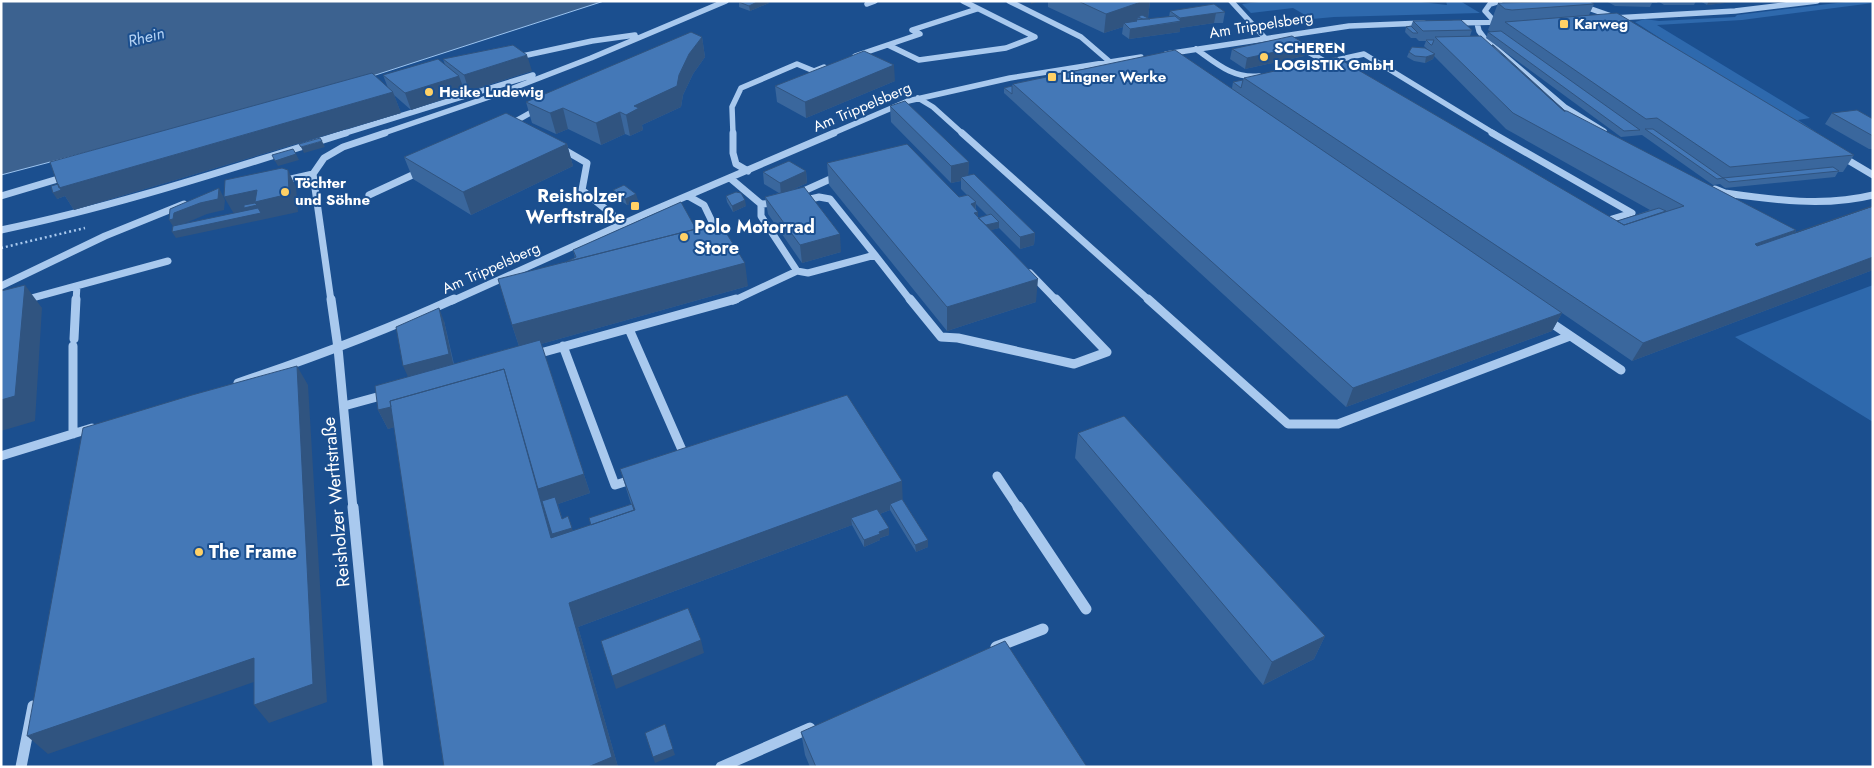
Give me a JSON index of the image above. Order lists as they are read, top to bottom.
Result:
{
  "streets": {
    "street": ["Am Trippelsberg", "Reisholzer Werftstraße"]
  },
  "crossings": [
    ["Am Trippelsberg", "Reisholzer Werftstraße"]
  ],
  "water": ["Rhein"],
  "places": {
    "transit": ["Karweg", "Lingner Werke", "Reisholzer Werftstraße"],
    "other": [
      "SCHEREN LOGISTIK GmbH",
      "Heike Ludewig",
      "Töchter und Söhne",
      "Polo Motorrad Store",
      "The Frame"
    ]
  }
}
